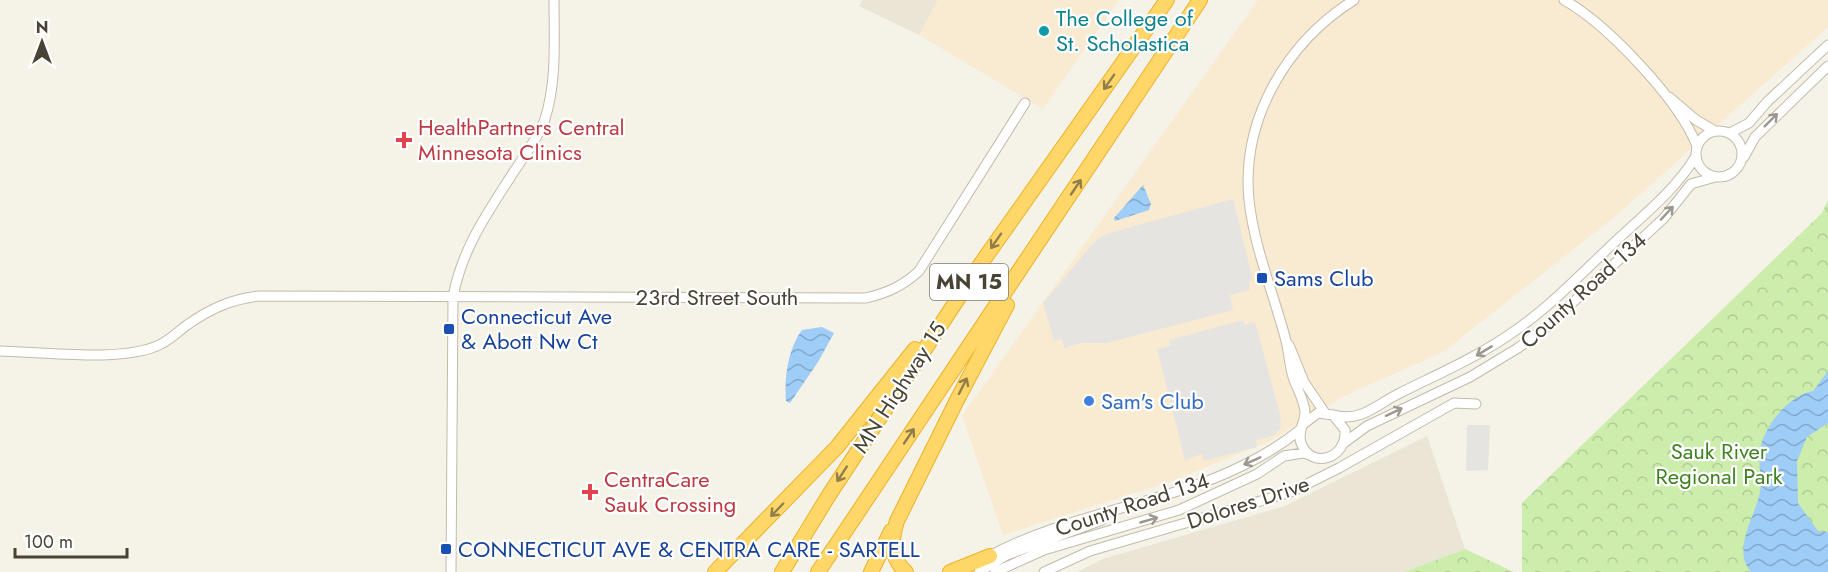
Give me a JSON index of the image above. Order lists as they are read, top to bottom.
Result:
{
  "streets": {
    "highway": ["MN 15", "MN Highway 15"],
    "street": ["County Road 134", "23rd Street South", "Dolores Drive"]
  },
  "parks": ["Sauk River Regional Park"],
  "places": {
    "other": ["The College of St. Scholastica", "Sam's Club"],
    "health": ["HealthPartners Central Minnesota Clinics", "CentraCare Sauk Crossing"],
    "transit": ["Sams Club", "Connecticut Ave & Abott Nw Ct", "CONNECTICUT AVE & CENTRA CARE - SARTELL"]
  },
  "scale_bar": "100 m",
  "north": "top"
}
